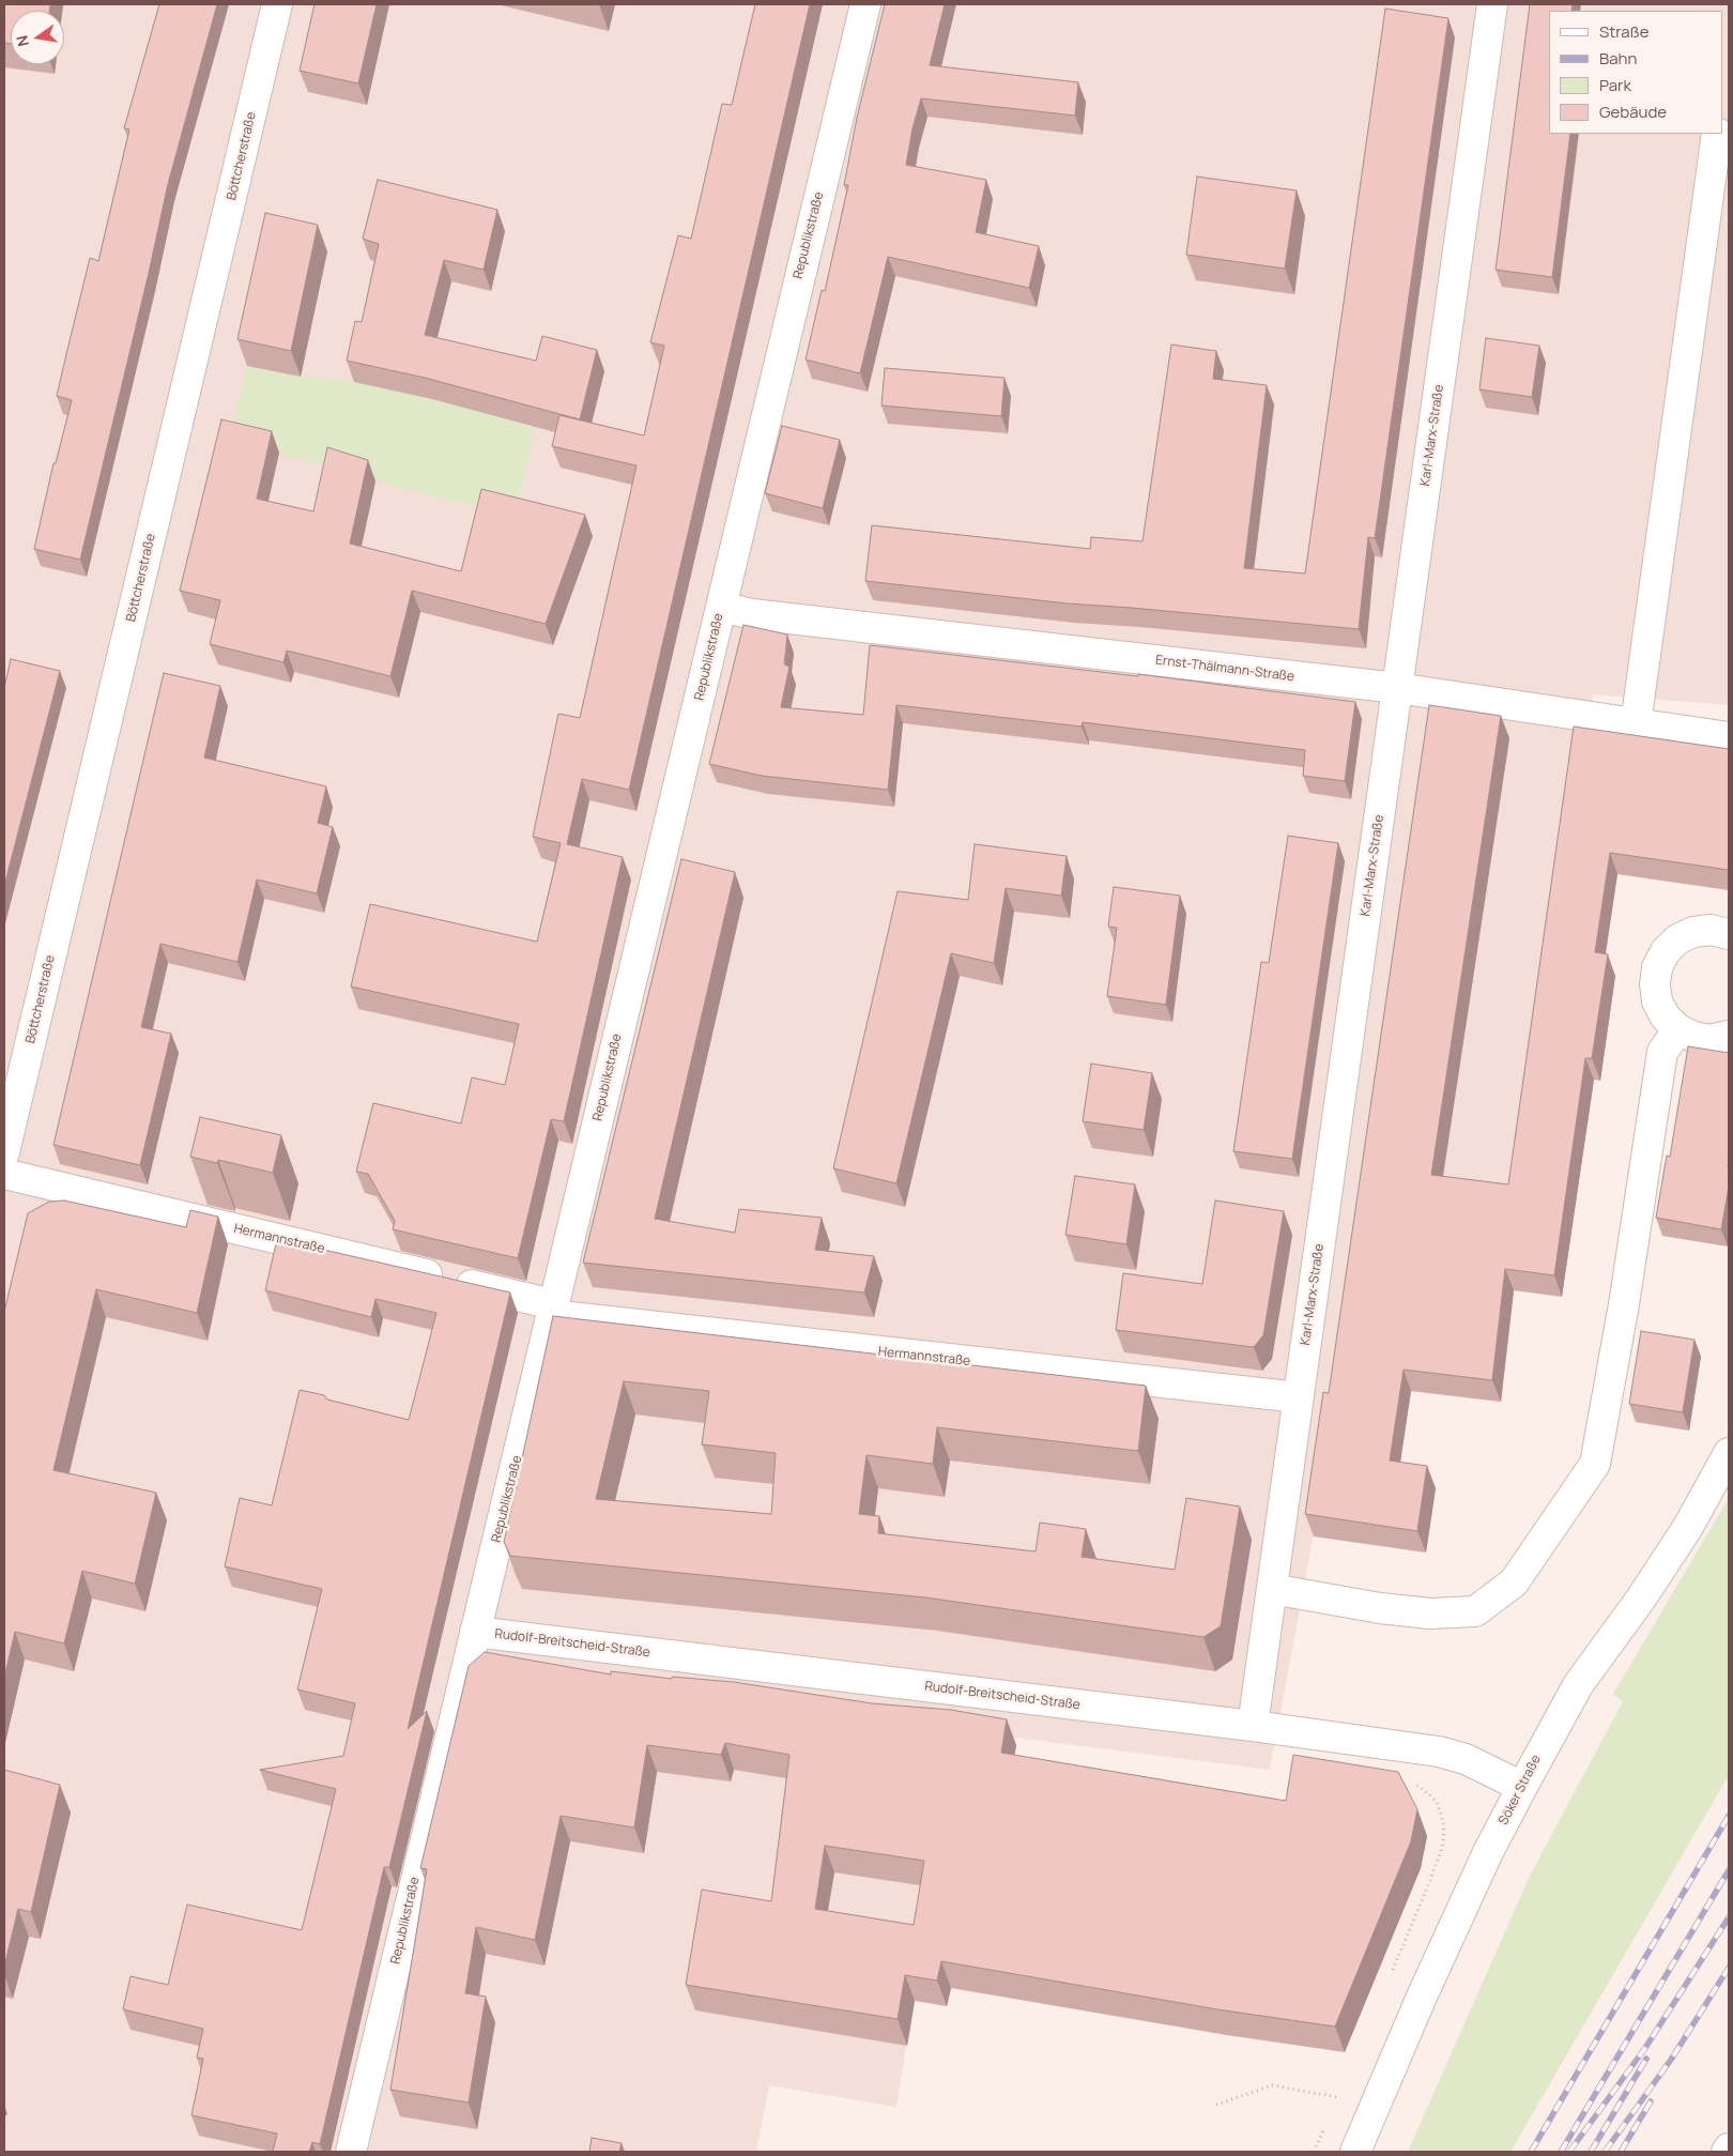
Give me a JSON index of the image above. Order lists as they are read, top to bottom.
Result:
{
  "streets": {
    "street": [
      "Böttcherstraße",
      "Republikstraße",
      "Karl-Marx-Straße",
      "Ernst-Thälmann-Straße",
      "Hermannstraße",
      "Rudolf-Breitscheid-Straße",
      "Söker Straße"
    ]
  },
  "crossings": [
    ["Republikstraße", "Ernst-Thälmann-Straße"],
    ["Republikstraße", "Hermannstraße"],
    ["Republikstraße", "Rudolf-Breitscheid-Straße"],
    ["Karl-Marx-Straße", "Ernst-Thälmann-Straße"],
    ["Karl-Marx-Straße", "Hermannstraße"],
    ["Karl-Marx-Straße", "Rudolf-Breitscheid-Straße"],
    ["Rudolf-Breitscheid-Straße", "Söker Straße"]
  ],
  "legend": [
    "Straße",
    "Bahn",
    "Park",
    "Gebäude"
  ],
  "north": "left"
}
